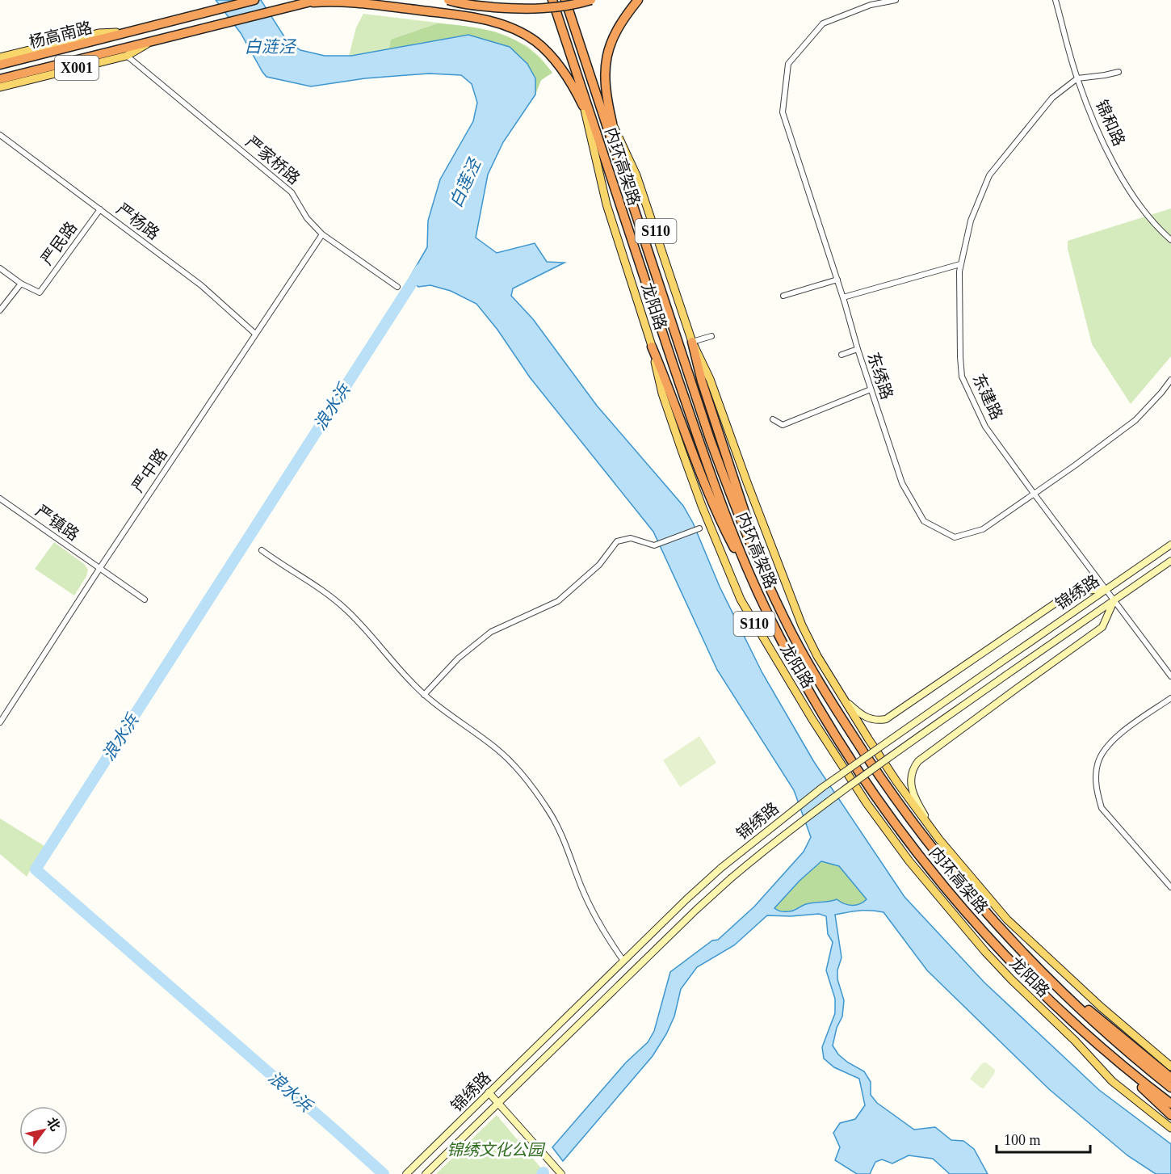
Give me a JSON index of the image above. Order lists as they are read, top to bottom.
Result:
{
  "streets": {
    "highway": ["杨高南路", "X001", "内环高架路"],
    "main road": ["S110", "龙阳路", "锦绣路"],
    "street": [
      "锦和路",
      "严家桥路",
      "严杨路",
      "严民路",
      "东绣路",
      "东建路",
      "严中路",
      "严镇路"
    ]
  },
  "crossings": [
    ["杨高南路", "严家桥路"],
    ["锦和路", "东建路"],
    ["严家桥路", "严中路"],
    ["内环高架路", "龙阳路"],
    ["严杨路", "严民路"],
    ["严杨路", "严中路"],
    ["东绣路", "东建路"],
    ["东建路", "锦绣路"],
    ["严中路", "严镇路"]
  ],
  "water": ["白涟泾", "白莲泾", "浪水浜"],
  "parks": ["锦绣文化公园"],
  "scale_bar": "100 m",
  "north": "top right"
}
